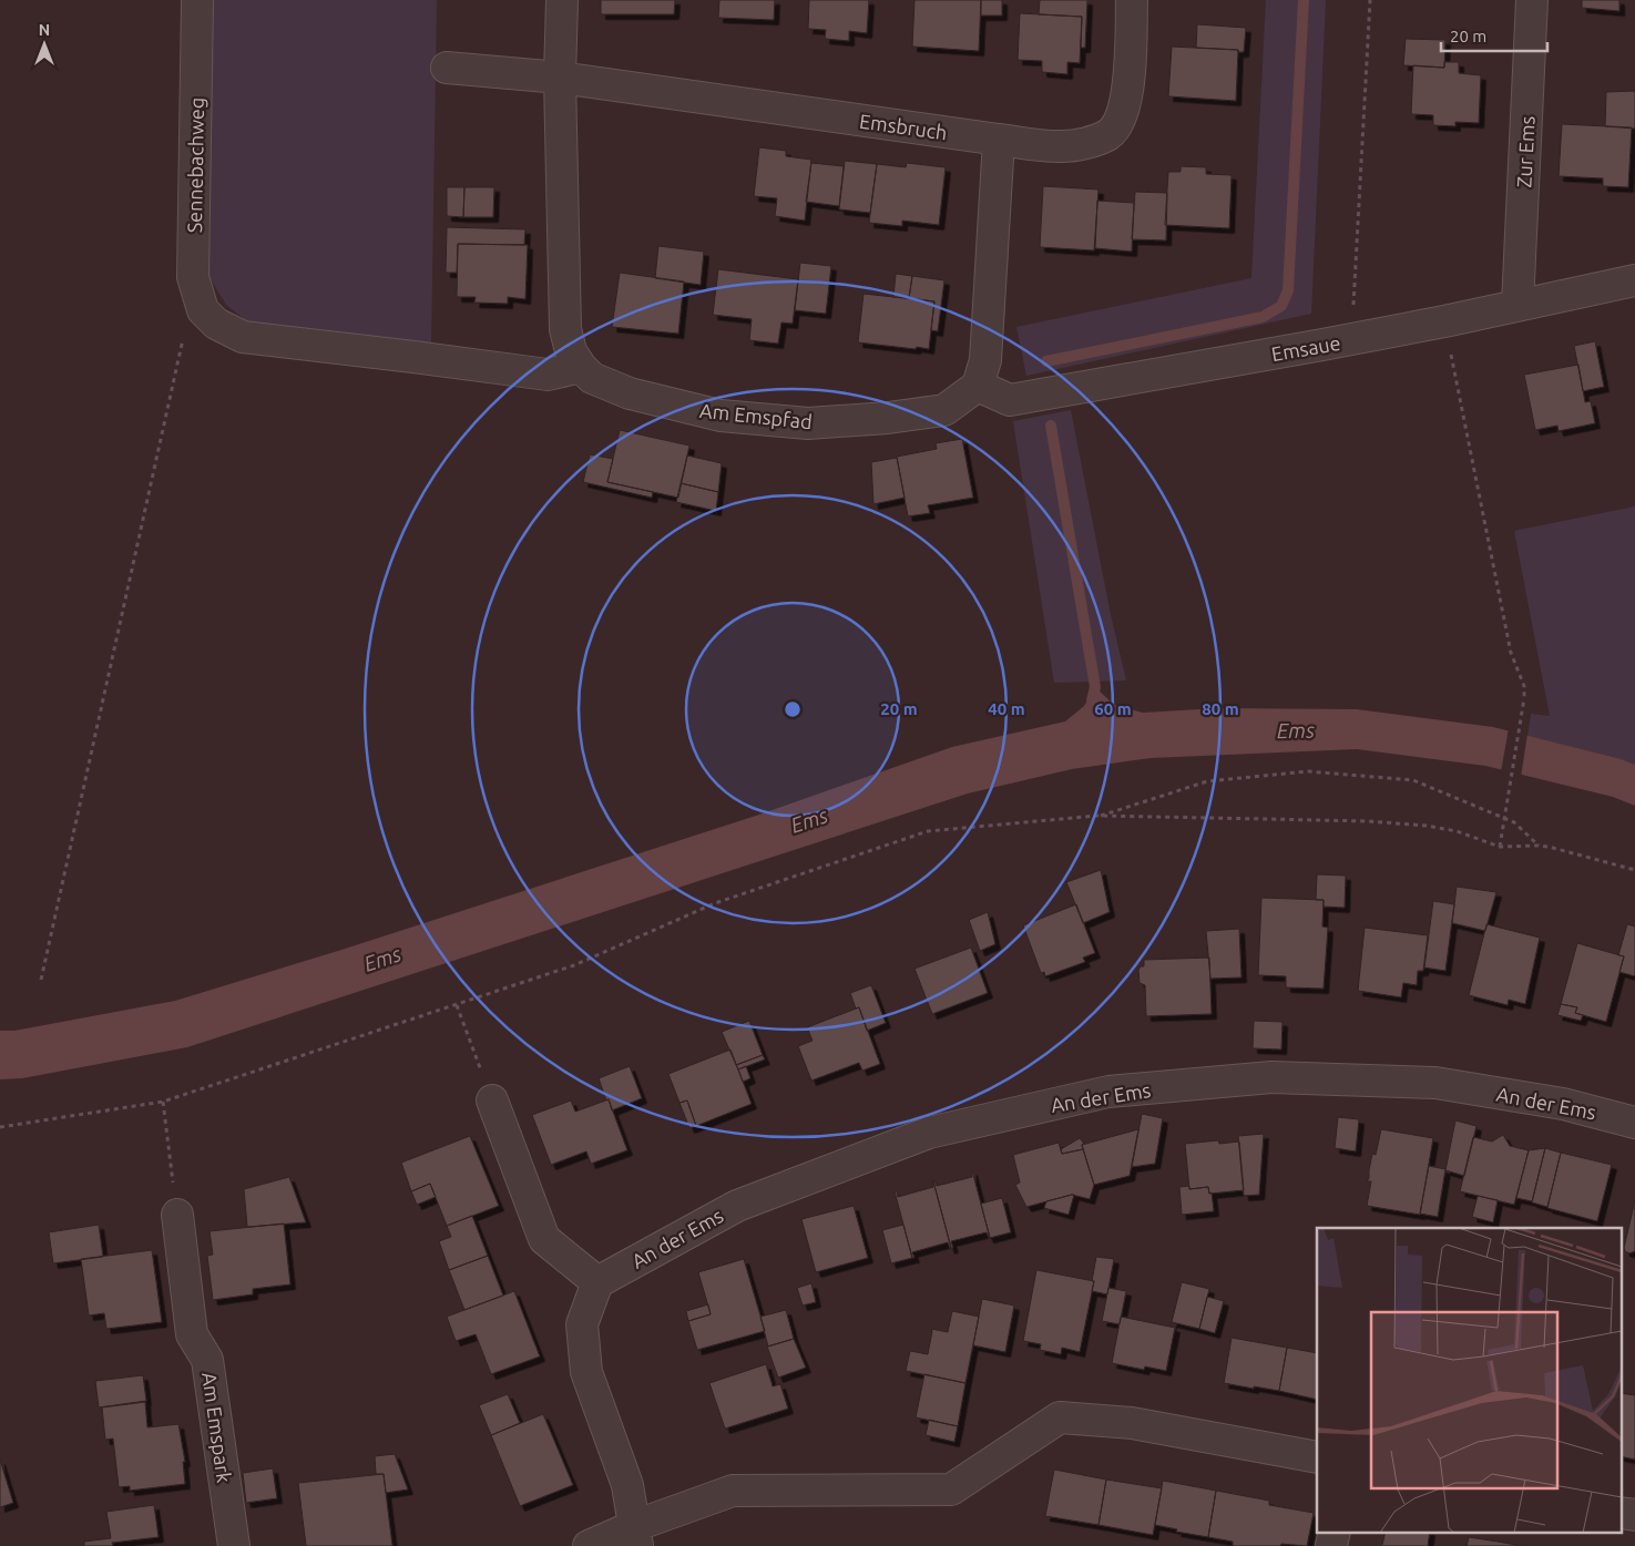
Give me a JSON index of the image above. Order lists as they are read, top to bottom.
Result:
{
  "streets": {
    "street": [
      "Emsbruch",
      "Zur Ems",
      "Sennebachweg",
      "Emsaue",
      "Am Emspfad",
      "An der Ems",
      "Am Emspark"
    ]
  },
  "crossings": [
    ["Emsbruch", "Am Emspfad"],
    ["Zur Ems", "Emsaue"],
    ["Emsaue", "Am Emspfad"]
  ],
  "water": ["Ems"],
  "scale_bar": "20 m",
  "north": "top",
  "rings": [
    "20 m",
    "40 m",
    "60 m",
    "80 m"
  ]
}
